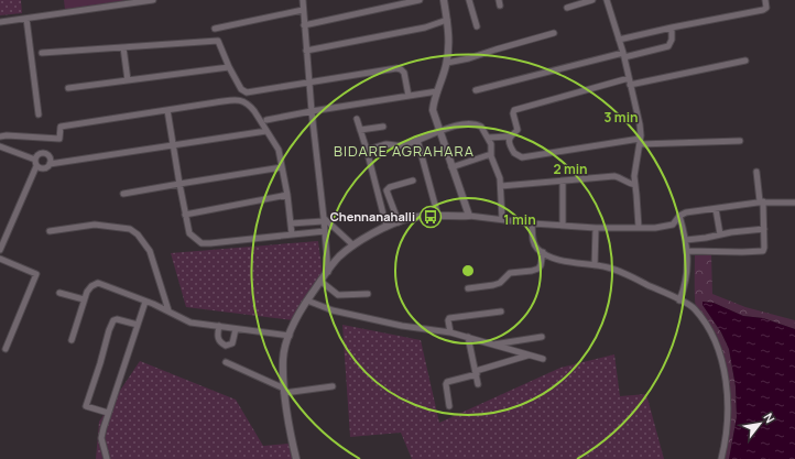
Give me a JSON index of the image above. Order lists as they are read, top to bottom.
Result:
{
  "districts": ["BIDARE AGRAHARA"],
  "places": {
    "bus stop": ["Chennanahalli"]
  },
  "north": "top right",
  "rings": ["3 min", "2 min", "1 min"]
}
